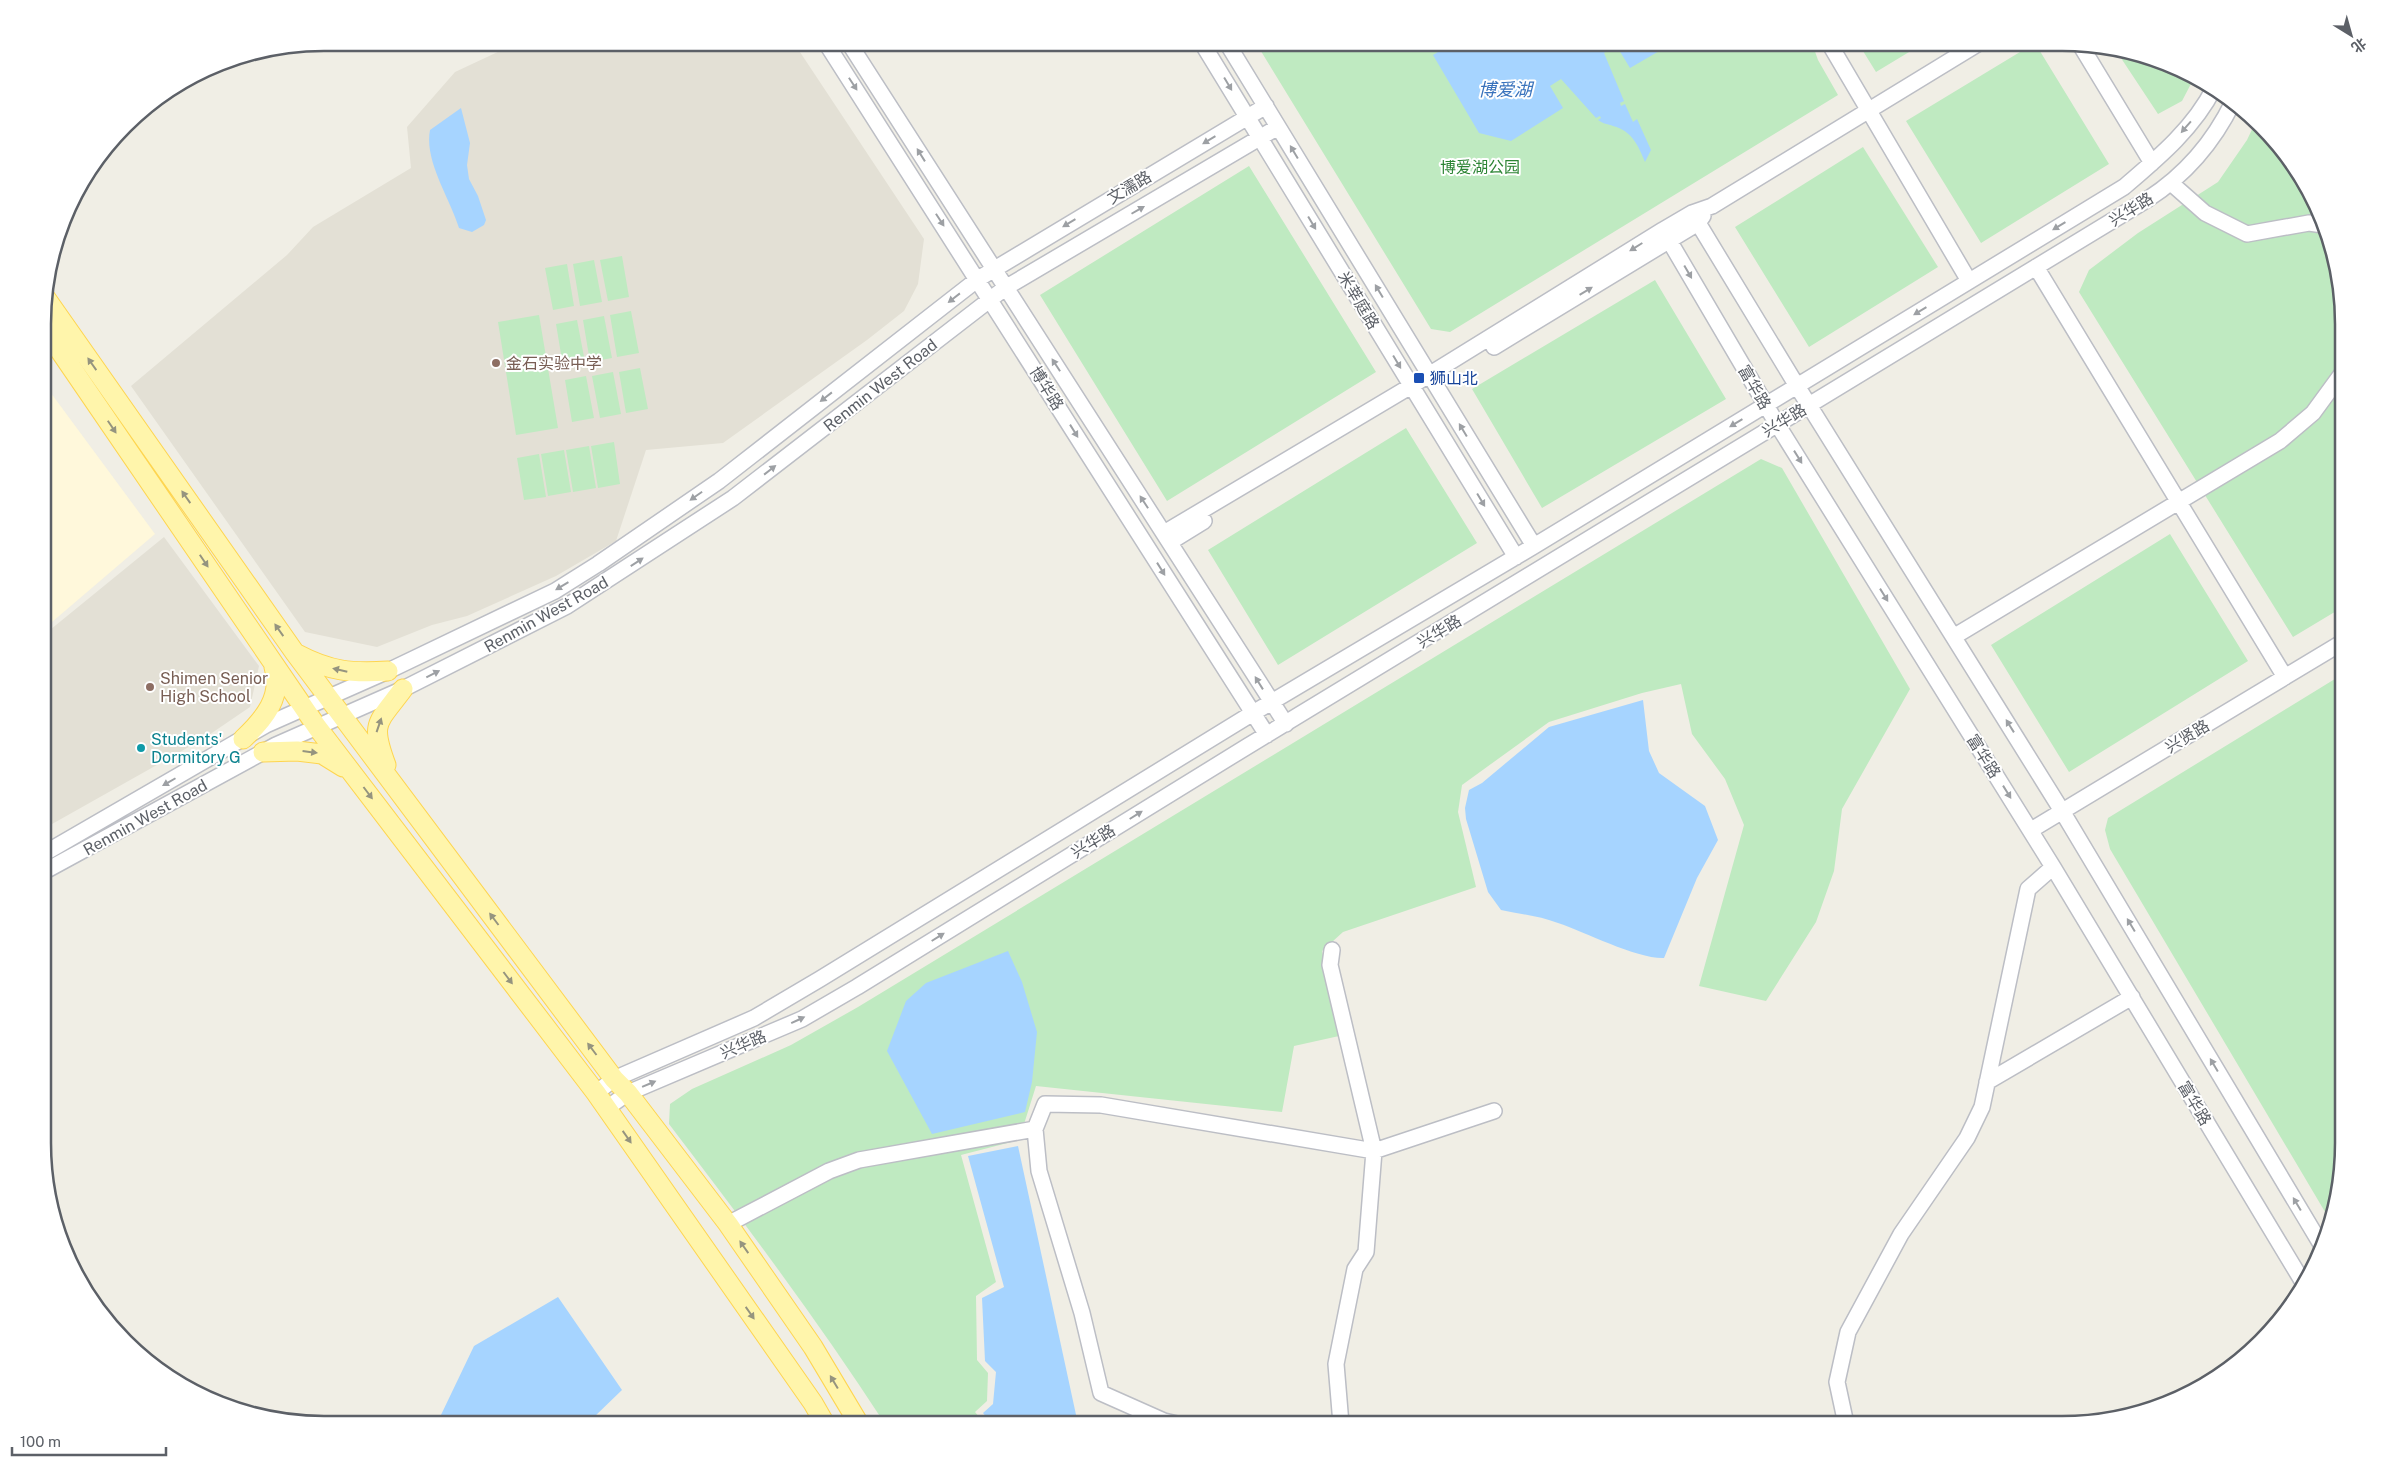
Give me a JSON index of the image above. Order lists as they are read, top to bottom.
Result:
{
  "streets": {
    "street": [
      "文濡路",
      "兴华路",
      "米莘庭路",
      "Renmin West Road",
      "富华路",
      "博华路",
      "兴贤路"
    ]
  },
  "crossings": [
    ["文濡路", "米莘庭路"],
    ["文濡路", "Renmin West Road"],
    ["文濡路", "博华路"],
    ["兴华路", "米莘庭路"],
    ["兴华路", "富华路"],
    ["兴华路", "博华路"],
    ["Renmin West Road", "博华路"],
    ["富华路", "兴贤路"]
  ],
  "one_way": ["Renmin West Road"],
  "water": ["博爱湖"],
  "parks": ["博爱湖公园"],
  "places": {
    "other": ["金石实验中学", "Shimen Senior High School", "Students' Dormitory G"],
    "transit": ["狮山北"]
  },
  "scale_bar": "100 m",
  "north": "bottom right"
}
